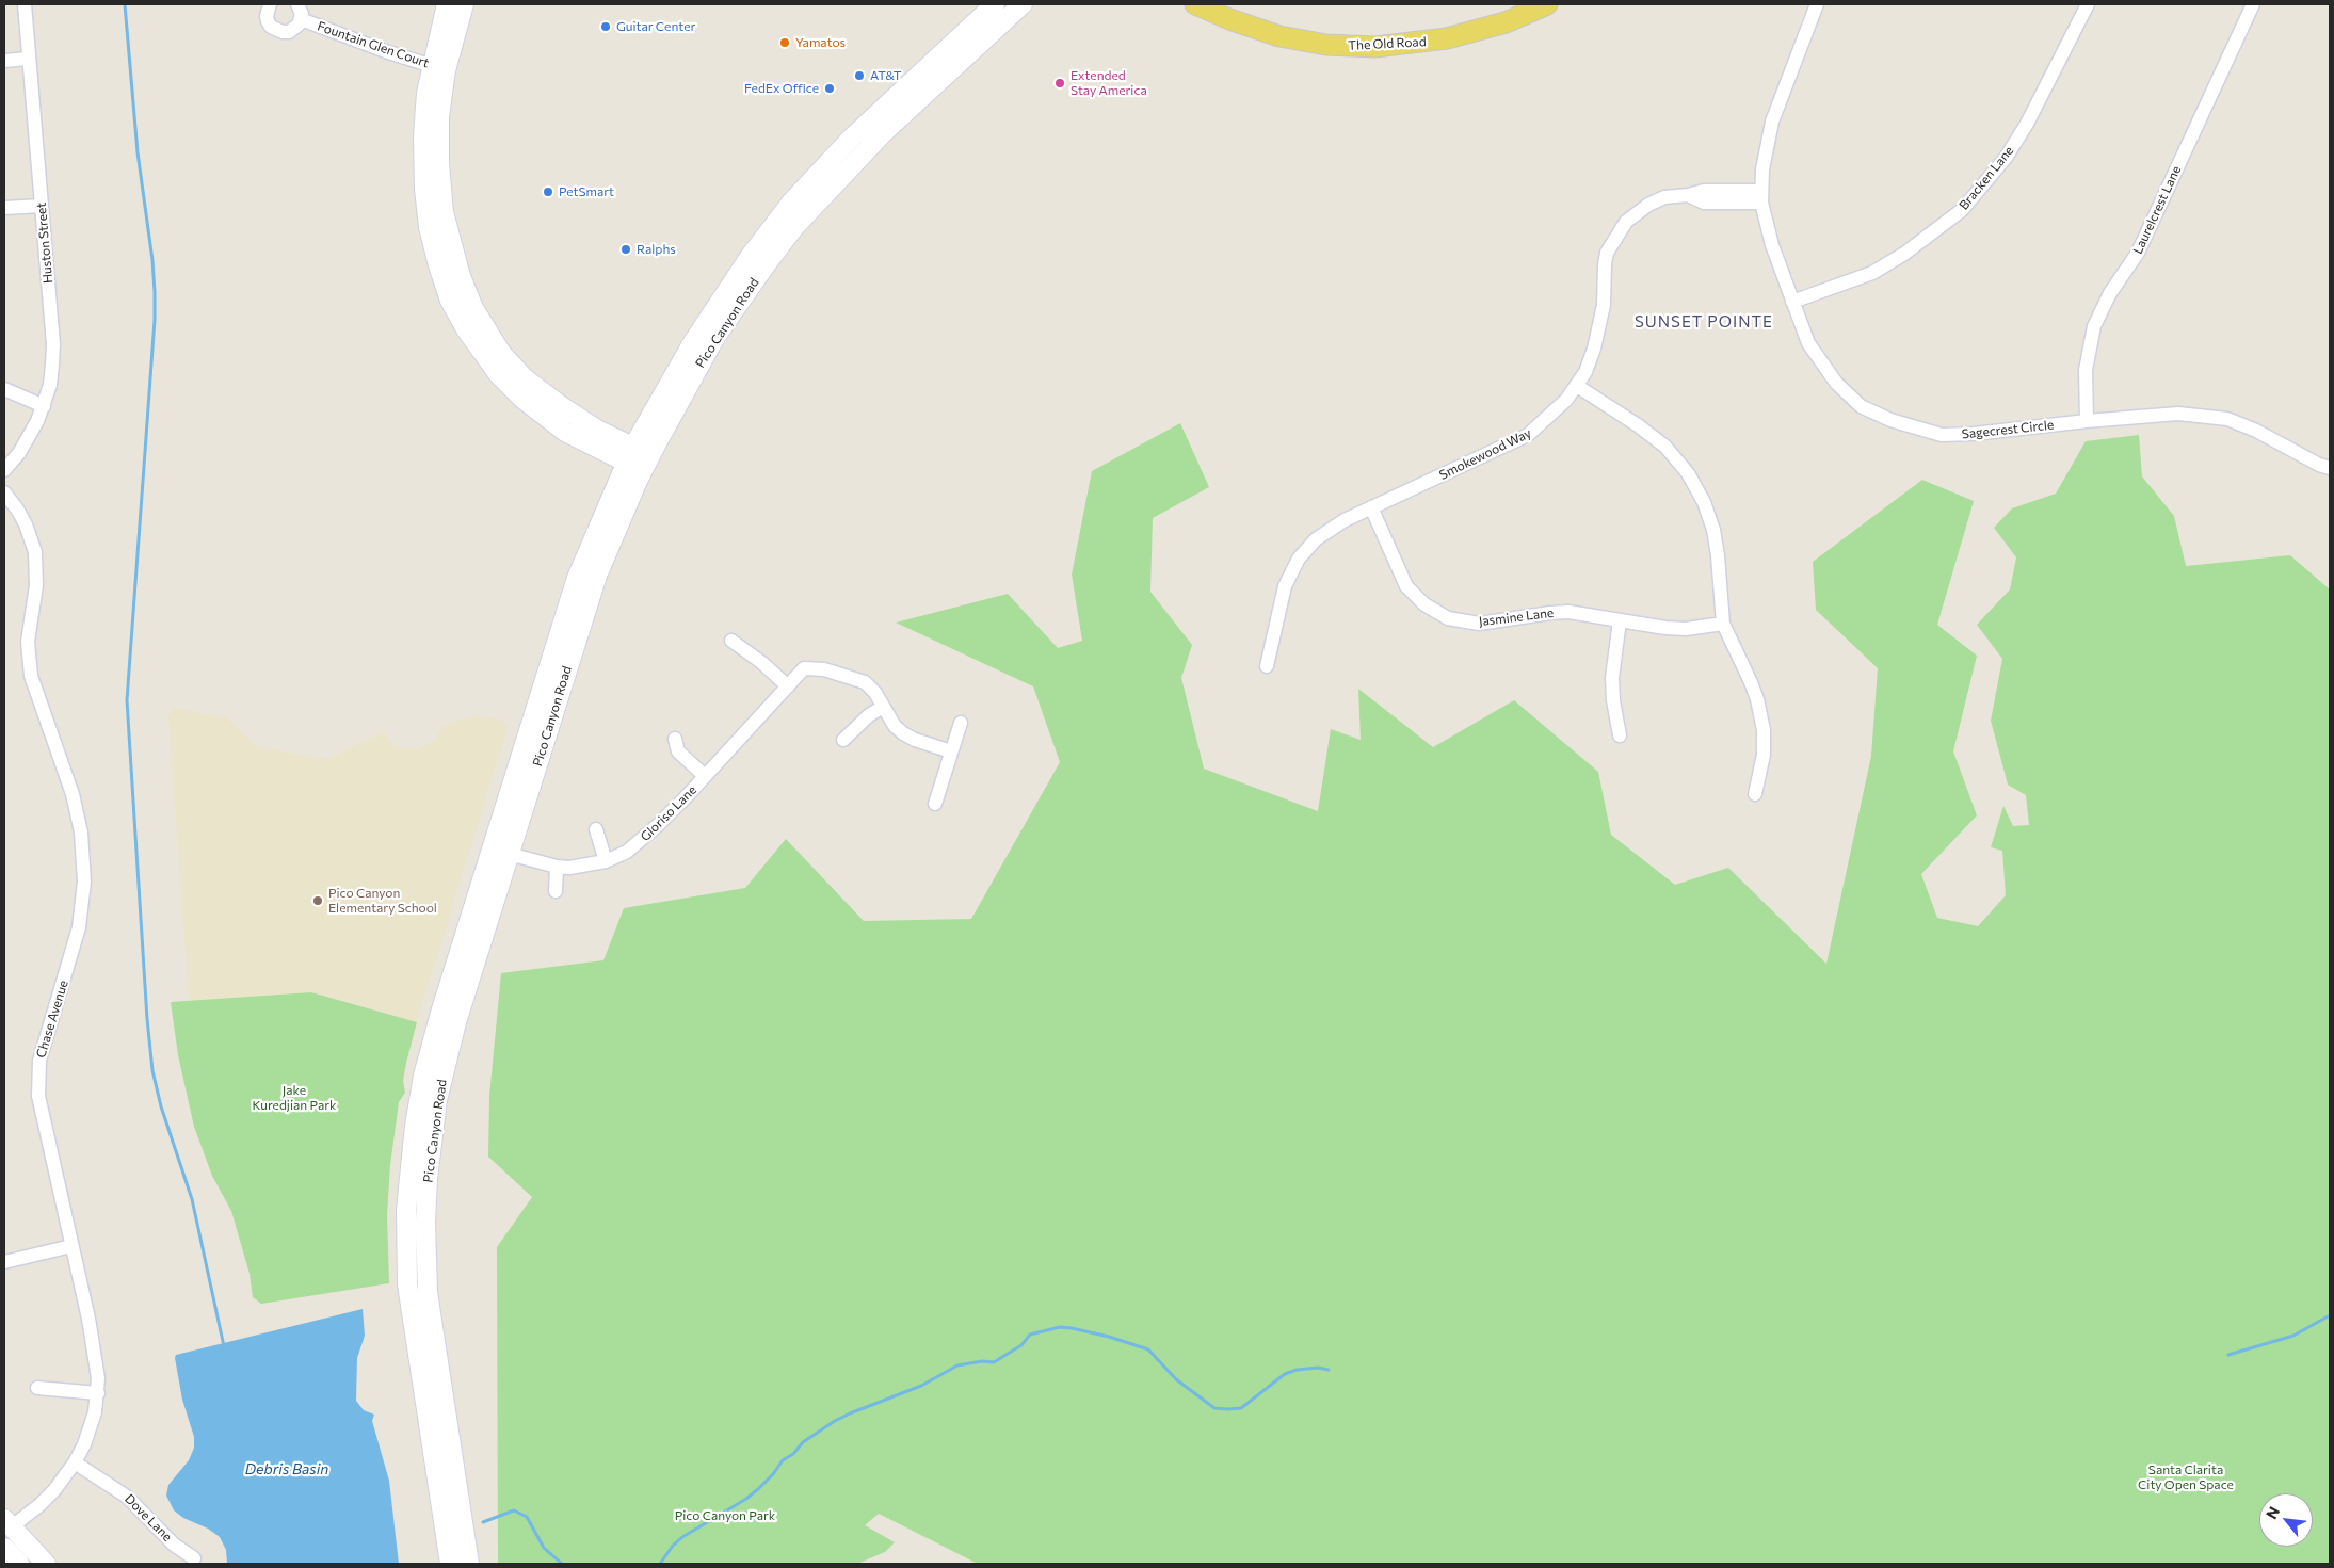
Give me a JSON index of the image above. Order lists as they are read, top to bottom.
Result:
{
  "streets": {
    "main road": ["The Old Road", "Pico Canyon Road"],
    "street": [
      "Fountain Glen Court",
      "Bracken Lane",
      "Laurelcrest Lane",
      "Huston Street",
      "Sagecrest Circle",
      "Smokewood Way",
      "Jasmine Lane",
      "Gloriso Lane",
      "Chase Avenue",
      "Dove Lane"
    ]
  },
  "crossings": [
    ["Bracken Lane", "Sagecrest Circle"],
    ["Laurelcrest Lane", "Sagecrest Circle"],
    ["Pico Canyon Road", "Gloriso Lane"],
    ["Sagecrest Circle", "Smokewood Way"],
    ["Smokewood Way", "Jasmine Lane"],
    ["Chase Avenue", "Dove Lane"]
  ],
  "districts": ["SUNSET POINTE"],
  "water": ["Debris Basin"],
  "parks": ["Jake Kuredjian Park", "Santa Clarita City Open Space", "Pico Canyon Park"],
  "places": [
    "Guitar Center",
    "Yamatos",
    "AT&T",
    "Extended Stay America",
    "FedEx Office",
    "PetSmart",
    "Ralphs",
    "Pico Canyon Elementary School"
  ],
  "north": "top left"
}
